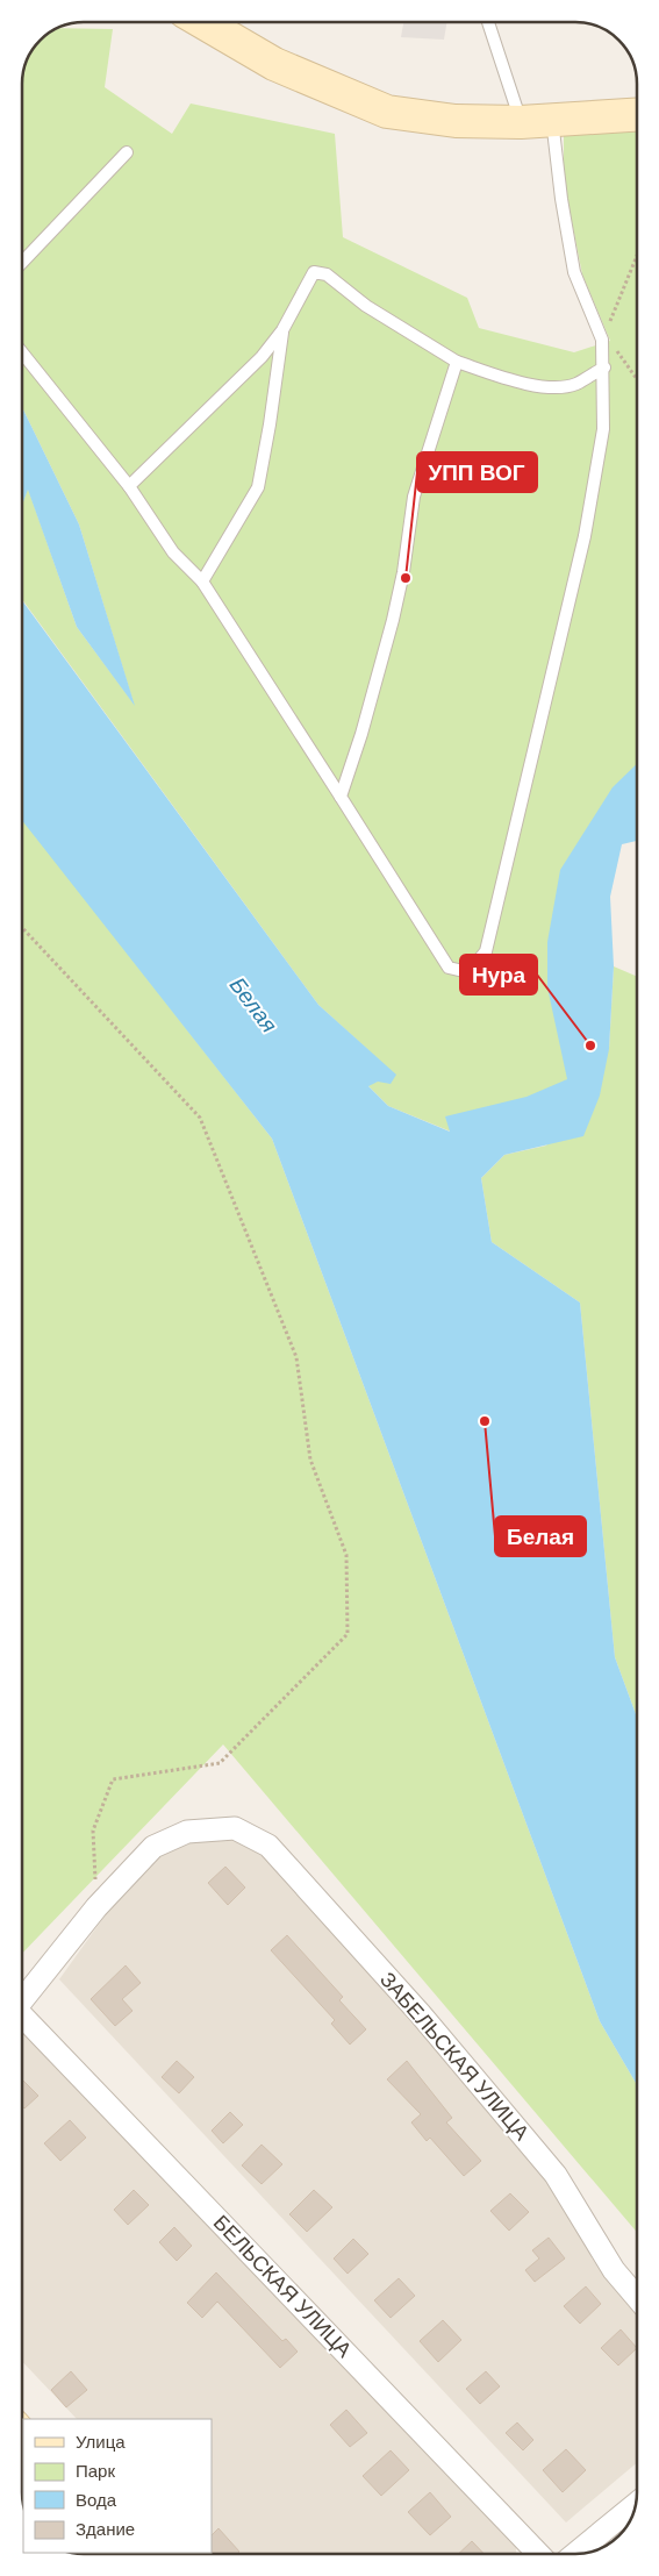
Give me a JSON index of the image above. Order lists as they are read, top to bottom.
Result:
{
  "streets": {
    "street": ["ЗАБЕЛЬСКАЯ УЛИЦА", "БЕЛЬСКАЯ УЛИЦА"]
  },
  "water": ["Белая"],
  "places": ["УПП ВОГ", "Нура", "Белая"],
  "legend": [
    "Улица",
    "Парк",
    "Вода",
    "Здание"
  ]
}
